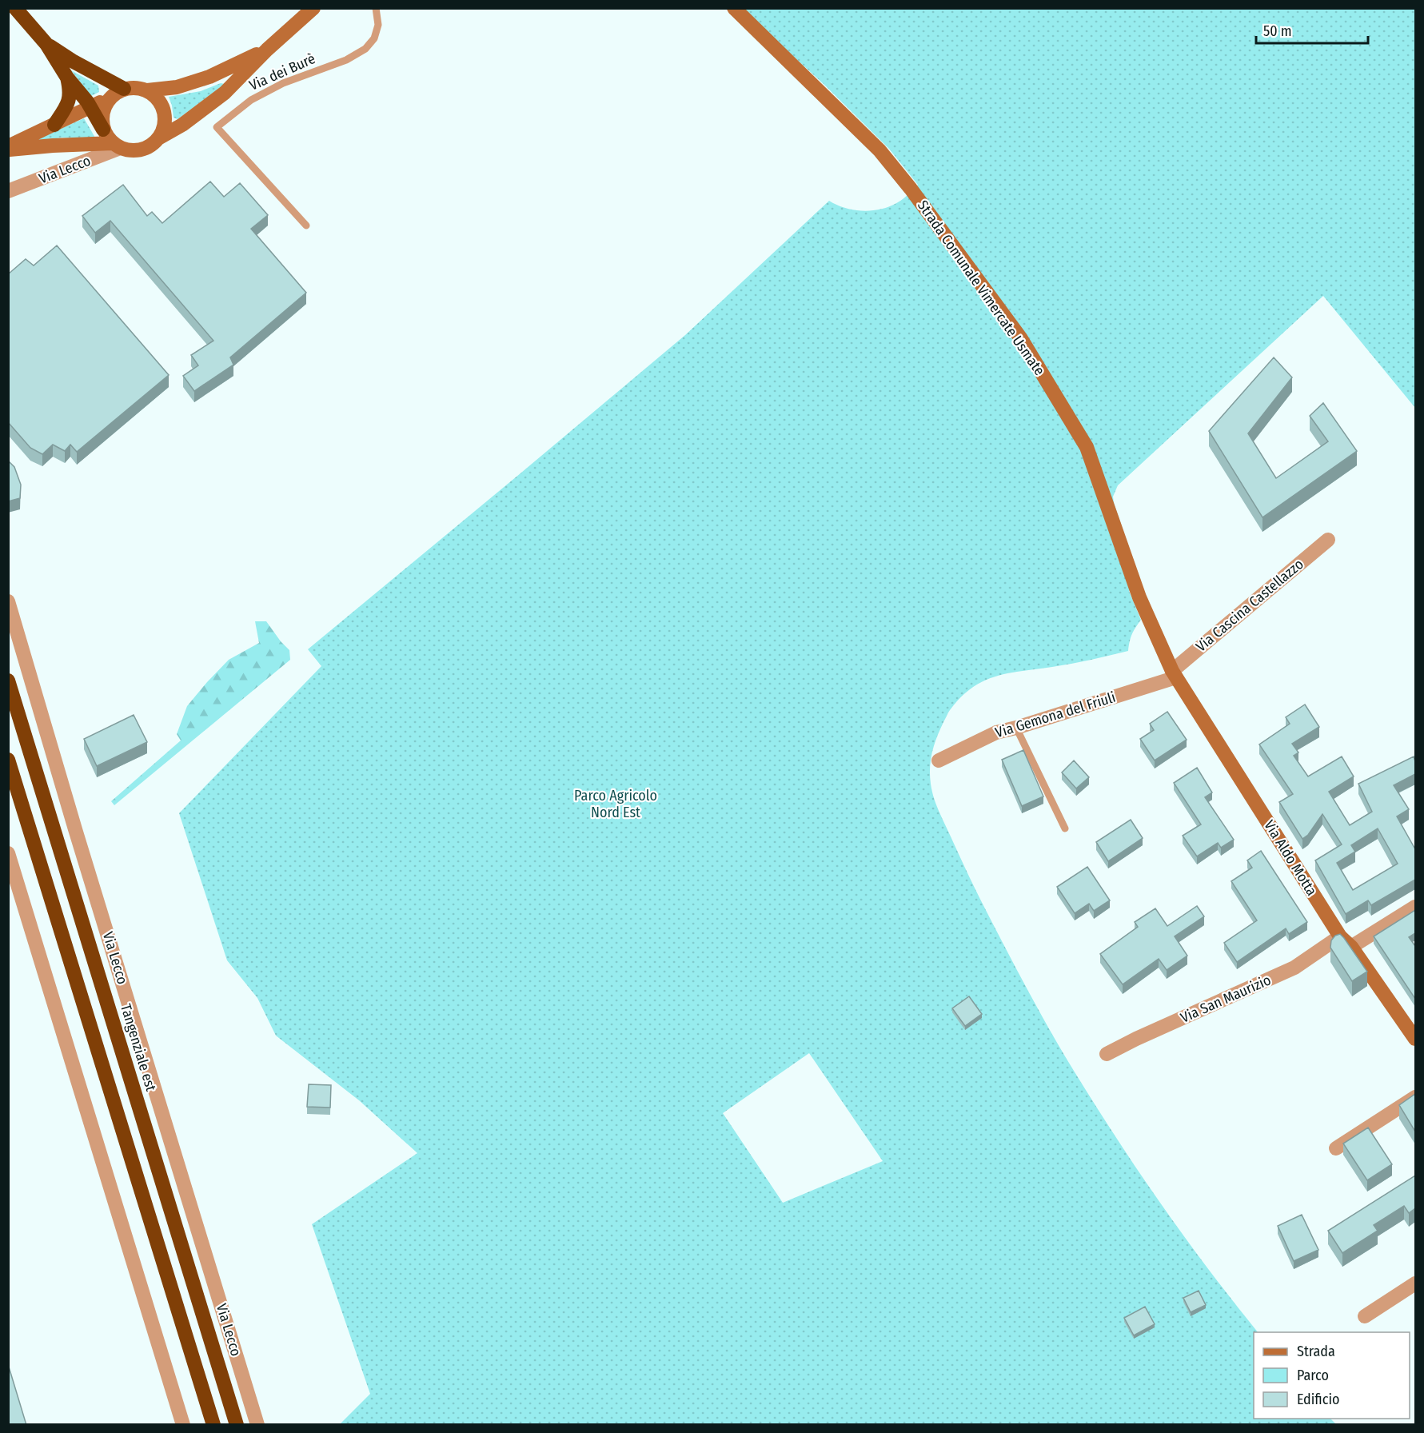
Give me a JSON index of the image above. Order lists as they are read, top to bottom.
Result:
{
  "streets": {
    "highway": ["Tangenziale est"],
    "street": [
      "Via Lecco",
      "Strada Comunale Vimercate Usmate",
      "Via Cascina Castellazzo",
      "Via Gemona del Friuli",
      "Via Aldo Motta",
      "Via San Maurizio"
    ],
    "lane": ["Via dei Burè"]
  },
  "crossings": [
    ["Strada Comunale Vimercate Usmate", "Via Cascina Castellazzo"],
    ["Strada Comunale Vimercate Usmate", "Via Gemona del Friuli"],
    ["Strada Comunale Vimercate Usmate", "Via Aldo Motta"],
    ["Via Cascina Castellazzo", "Via Gemona del Friuli"],
    ["Via Cascina Castellazzo", "Via Aldo Motta"],
    ["Via Gemona del Friuli", "Via Aldo Motta"],
    ["Via Aldo Motta", "Via San Maurizio"]
  ],
  "parks": ["Parco Agricolo Nord Est"],
  "legend": ["Strada", "Parco", "Edificio"],
  "scale_bar": "50 m"
}
